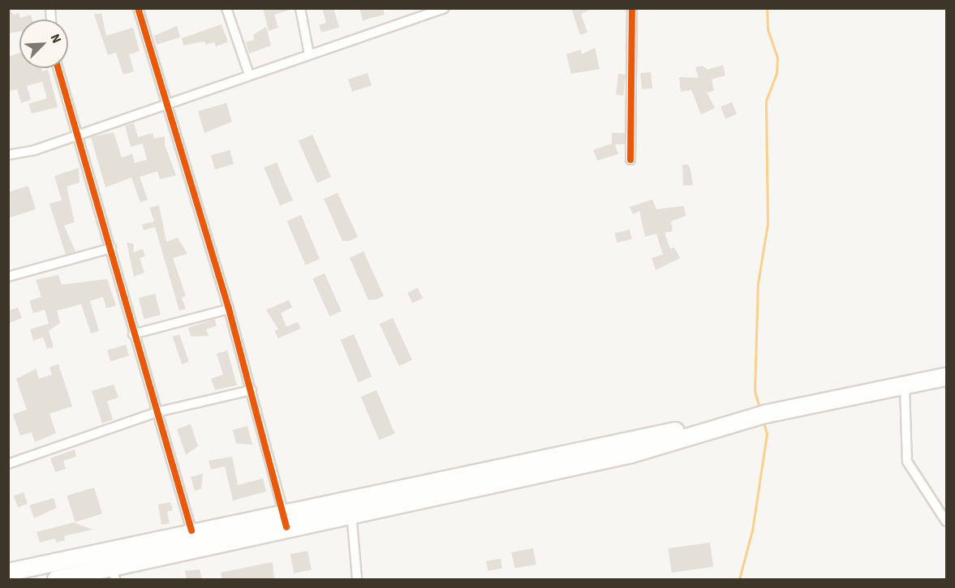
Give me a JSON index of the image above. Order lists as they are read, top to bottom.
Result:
{
  "north": "top right"
}
